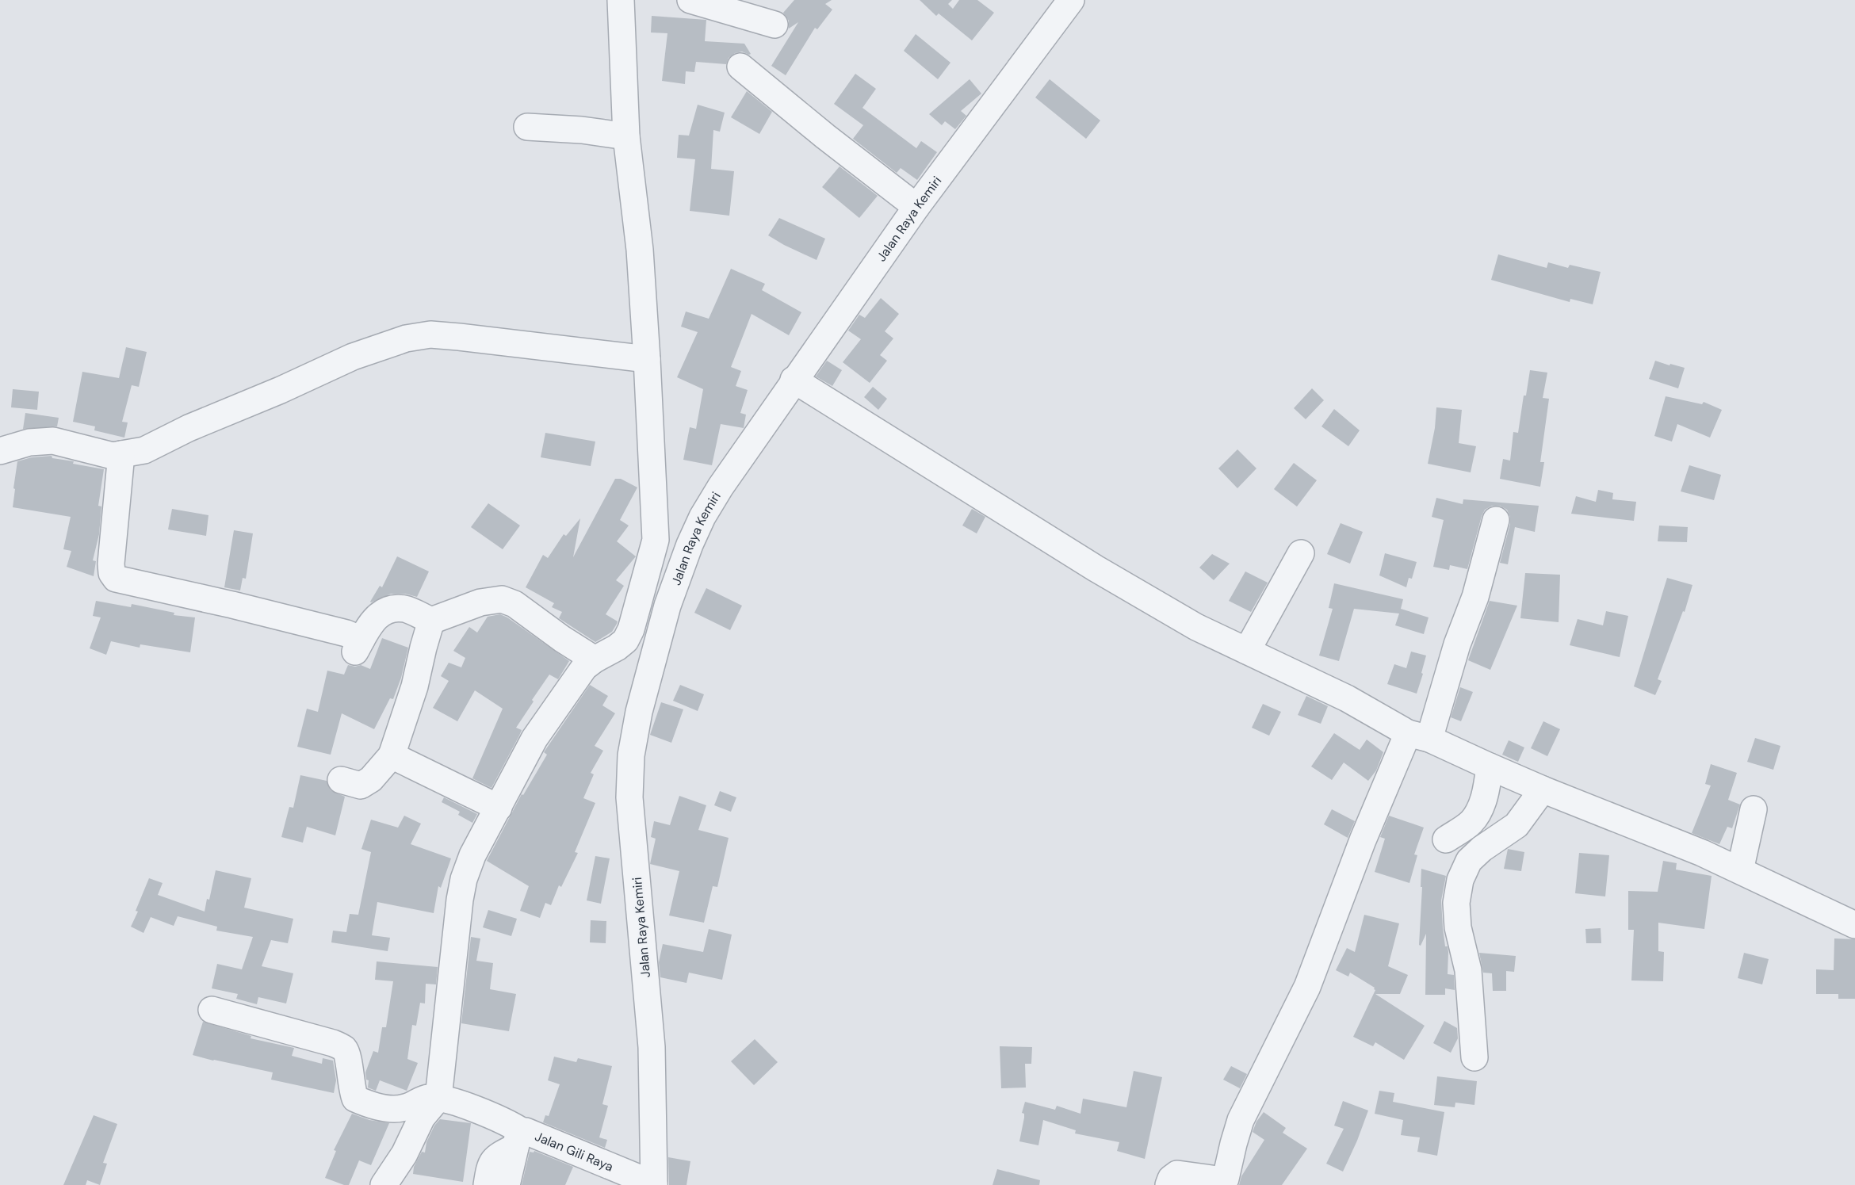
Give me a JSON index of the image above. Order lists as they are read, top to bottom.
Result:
{
  "streets": {
    "street": ["Jalan Raya Kemiri", "Jalan Gili Raya"]
  },
  "crossings": [
    ["Jalan Raya Kemiri", "Jalan Gili Raya"]
  ]
}
